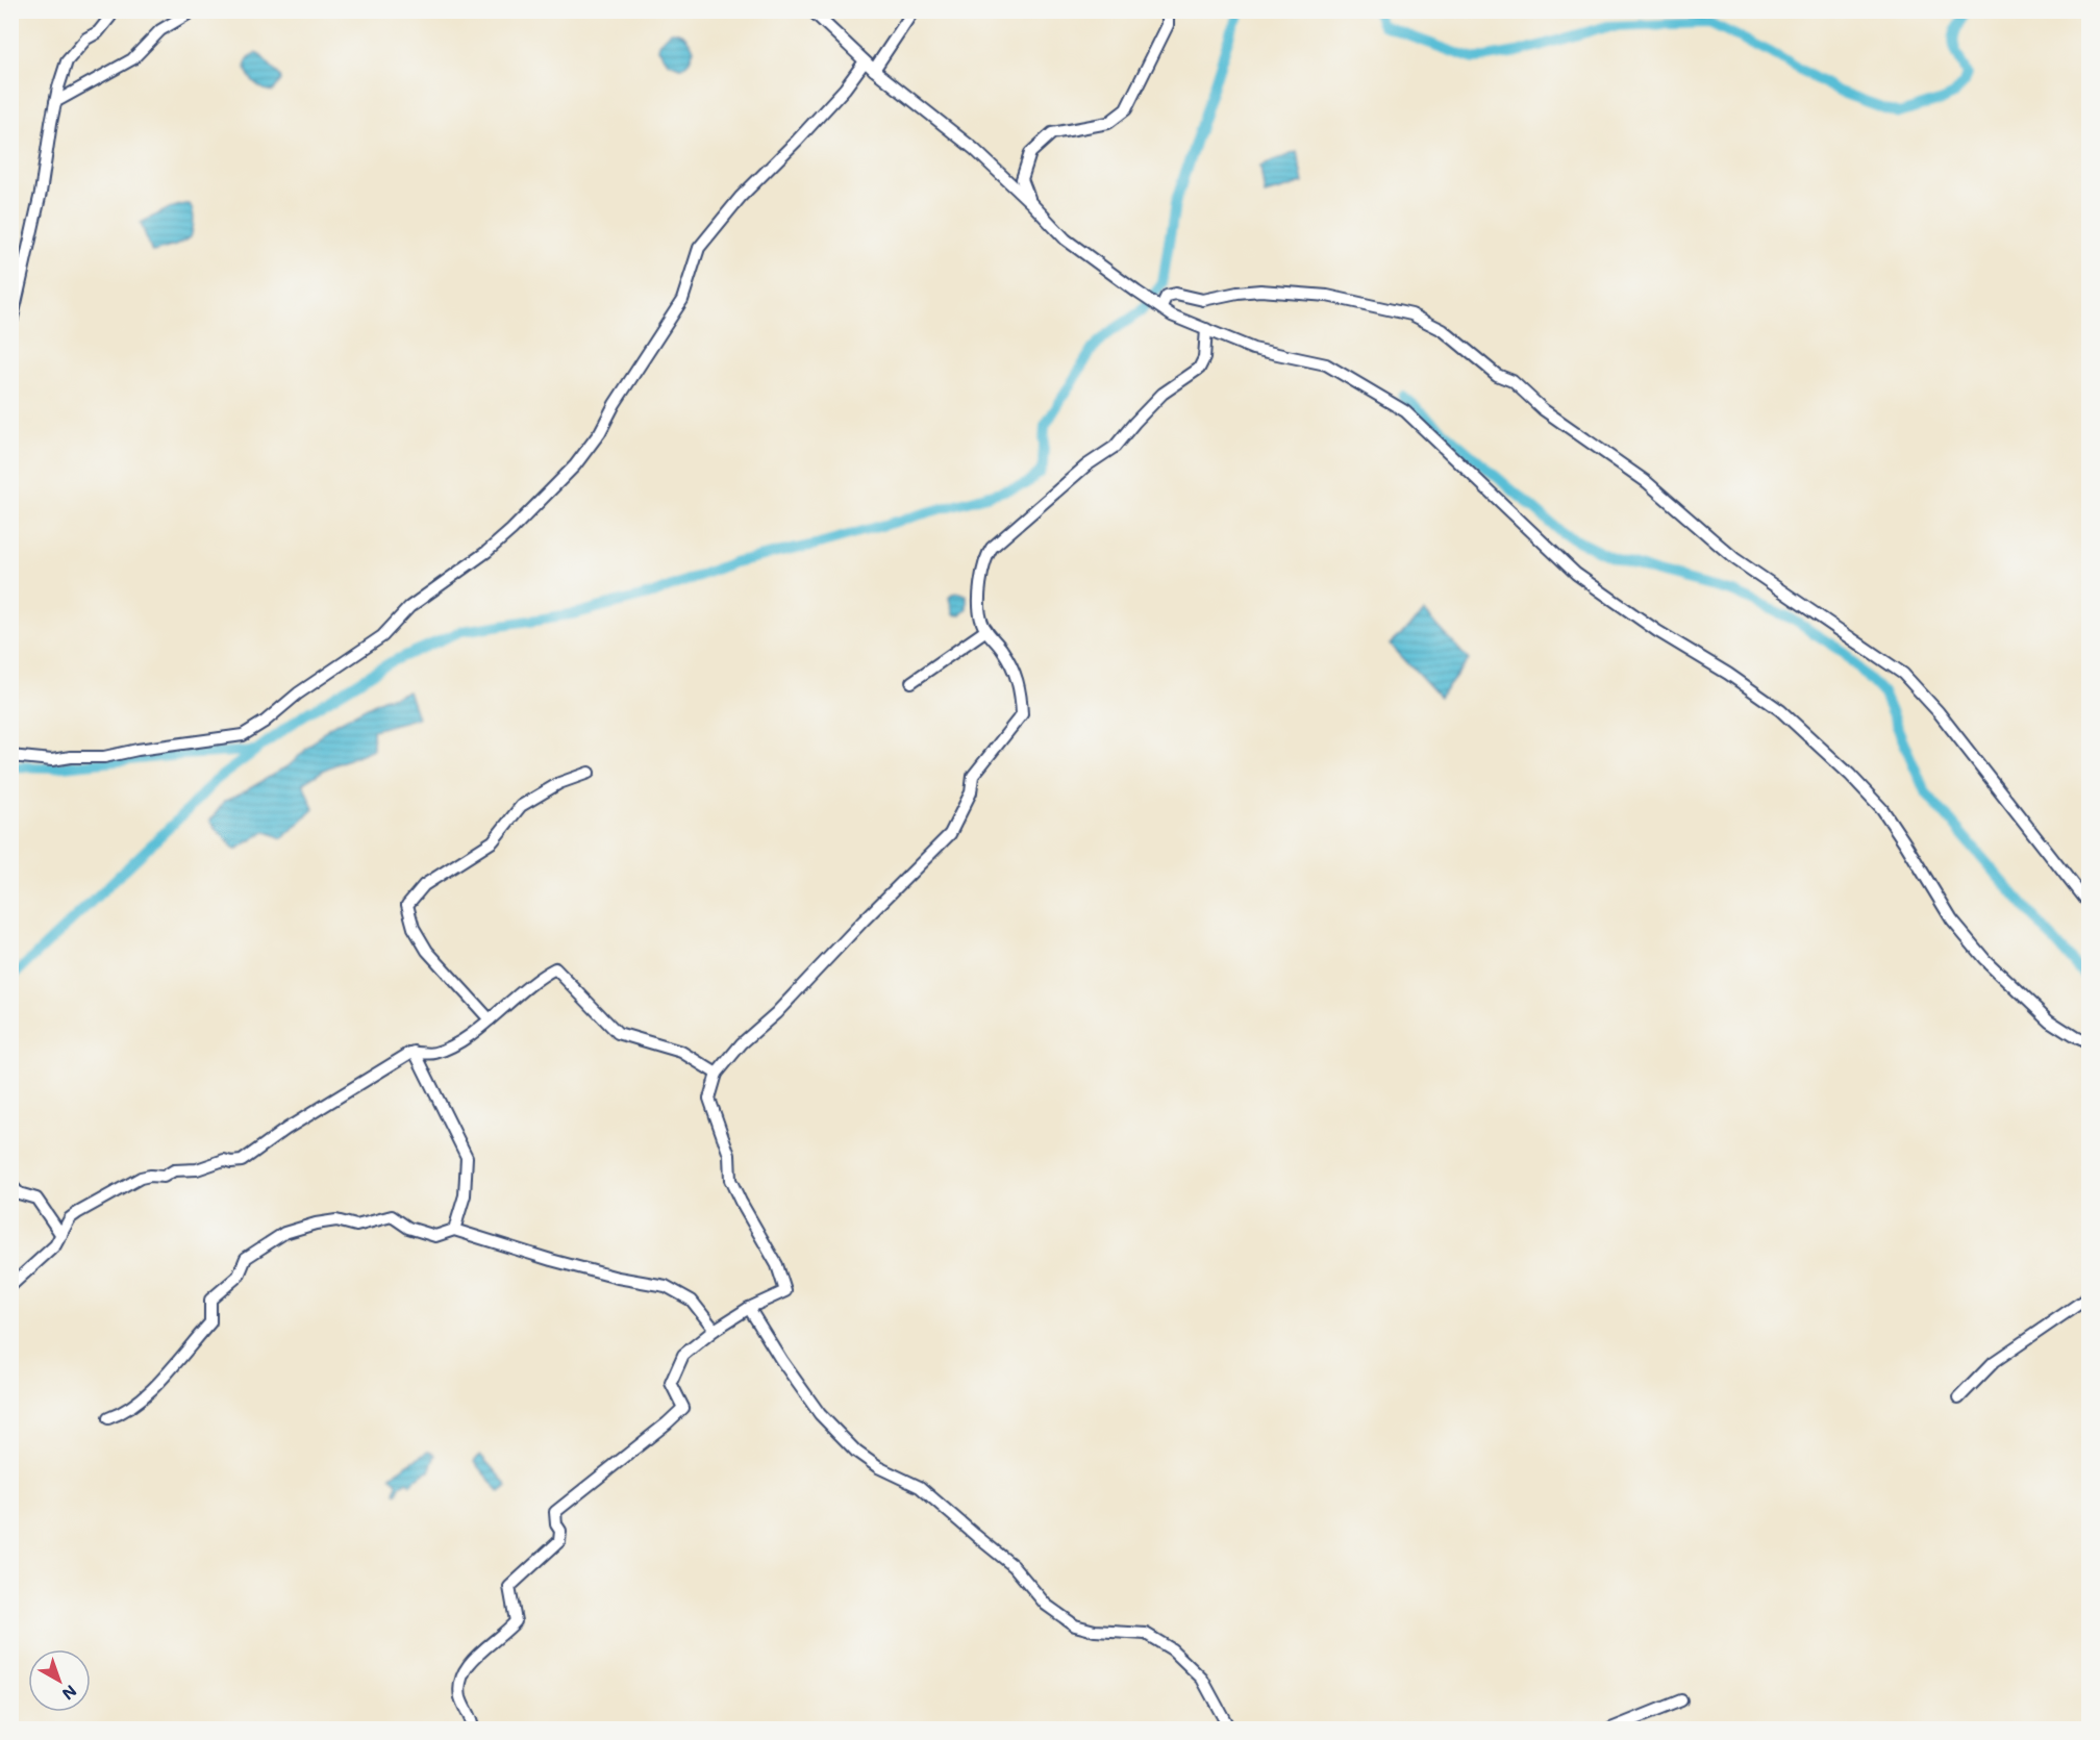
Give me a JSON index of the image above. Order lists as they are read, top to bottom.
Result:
{
  "north": "bottom right"
}
